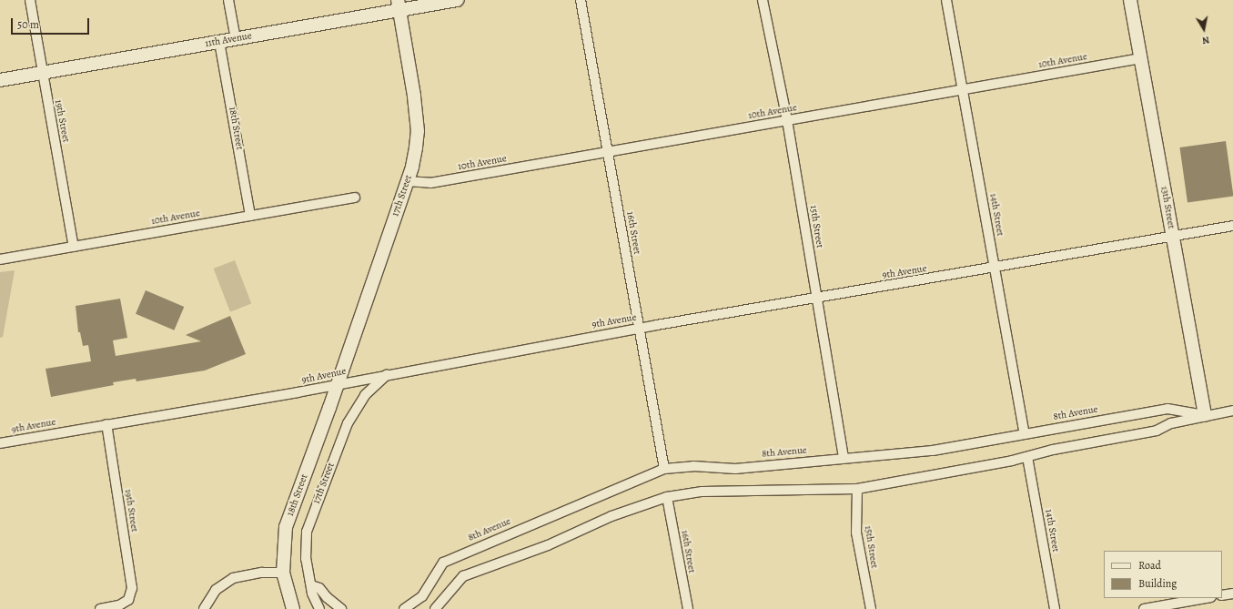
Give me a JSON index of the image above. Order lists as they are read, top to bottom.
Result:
{
  "streets": {
    "main road": [
      "11th Avenue",
      "18th Street",
      "17th Street",
      "13th Street"
    ],
    "street": [
      "10th Avenue",
      "19th Street",
      "14th Street",
      "15th Street",
      "16th Street",
      "9th Avenue",
      "8th Avenue"
    ]
  },
  "crossings": [
    ["11th Avenue", "19th Street"],
    ["11th Avenue", "18th Street"],
    ["11th Avenue", "17th Street"],
    ["10th Avenue", "19th Street"],
    ["10th Avenue", "18th Street"],
    ["10th Avenue", "17th Street"],
    ["10th Avenue", "13th Street"],
    ["10th Avenue", "14th Street"],
    ["10th Avenue", "15th Street"],
    ["10th Avenue", "16th Street"],
    ["19th Street", "9th Avenue"],
    ["18th Street", "17th Street"],
    ["18th Street", "9th Avenue"],
    ["17th Street", "9th Avenue"],
    ["13th Street", "9th Avenue"],
    ["13th Street", "8th Avenue"],
    ["14th Street", "9th Avenue"],
    ["14th Street", "8th Avenue"],
    ["15th Street", "9th Avenue"],
    ["15th Street", "8th Avenue"],
    ["16th Street", "9th Avenue"],
    ["16th Street", "8th Avenue"]
  ],
  "legend": ["Road", "Building"],
  "scale_bar": "50 m",
  "north": "bottom"
}
